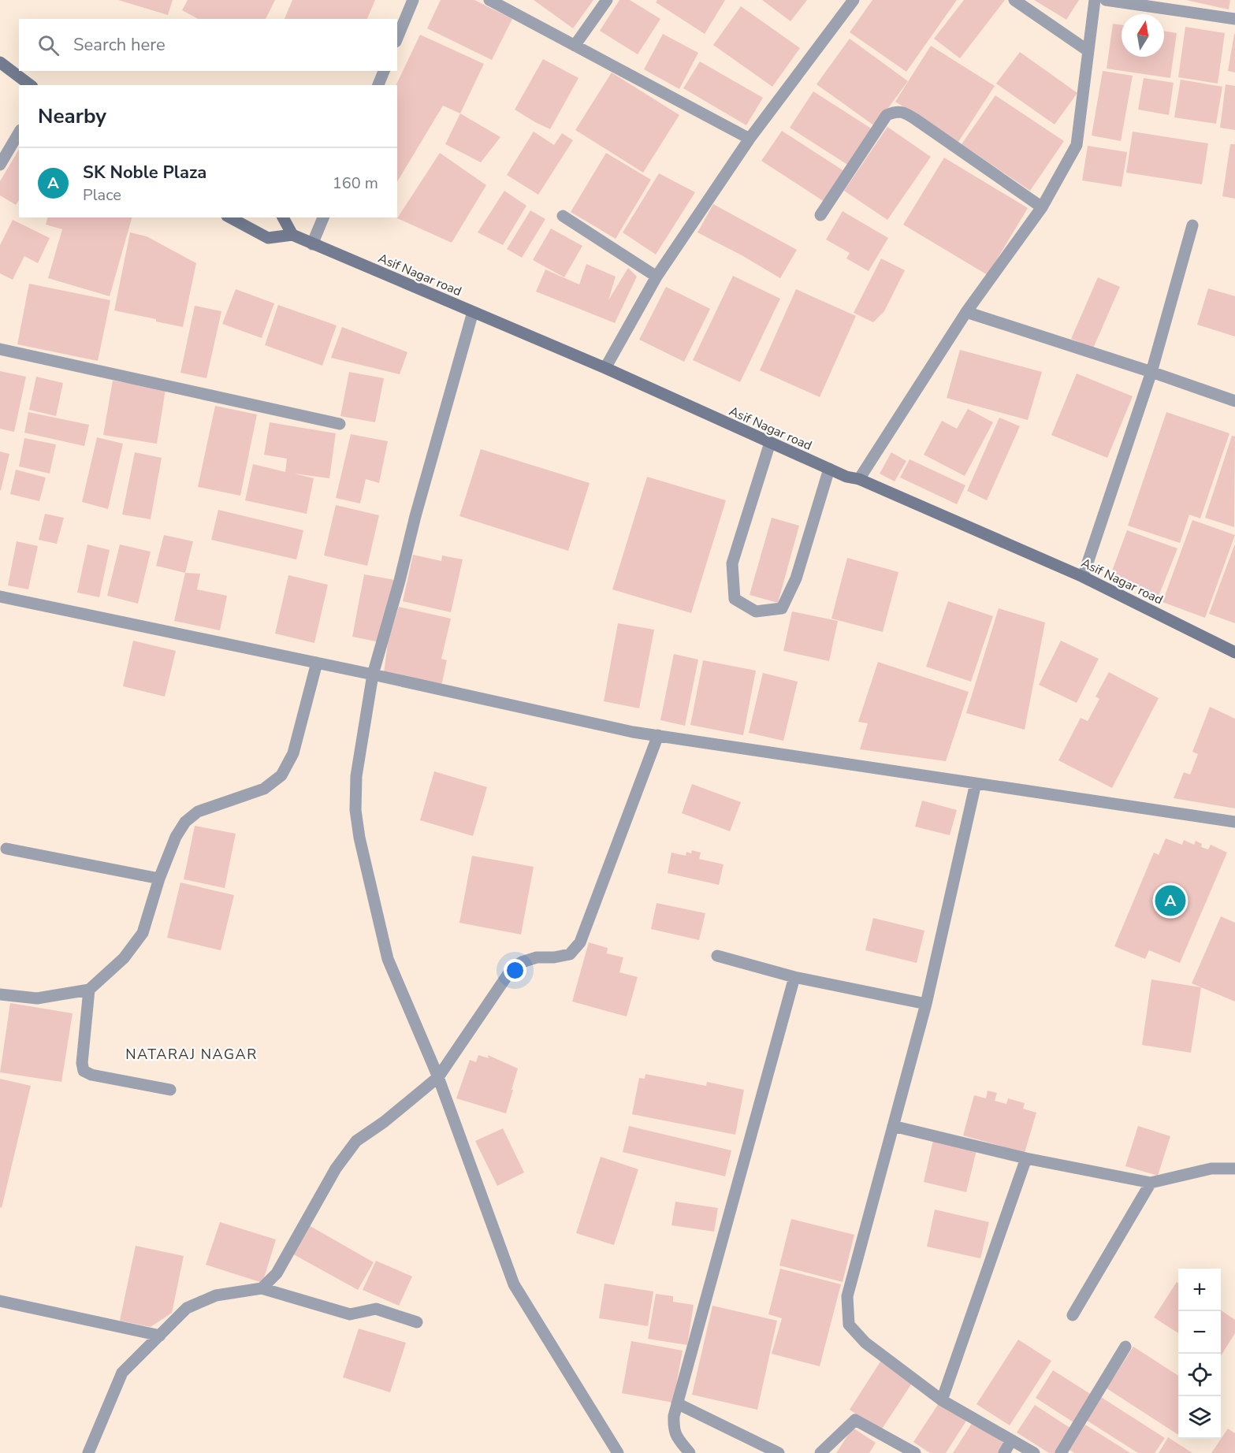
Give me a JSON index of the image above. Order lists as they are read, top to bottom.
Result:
{
  "streets": {
    "main road": ["Asif Nagar road"]
  },
  "districts": ["NATARAJ NAGAR"],
  "north": "top",
  "page": {
    "search": "Search here",
    "heading": "Nearby",
    "list": [
      {
        "mark": "A",
        "name": "SK Noble Plaza",
        "note": "Place",
        "value": "160 m"
      }
    ],
    "pins": "A",
    "map_buttons": ["+", "−"]
  }
}
